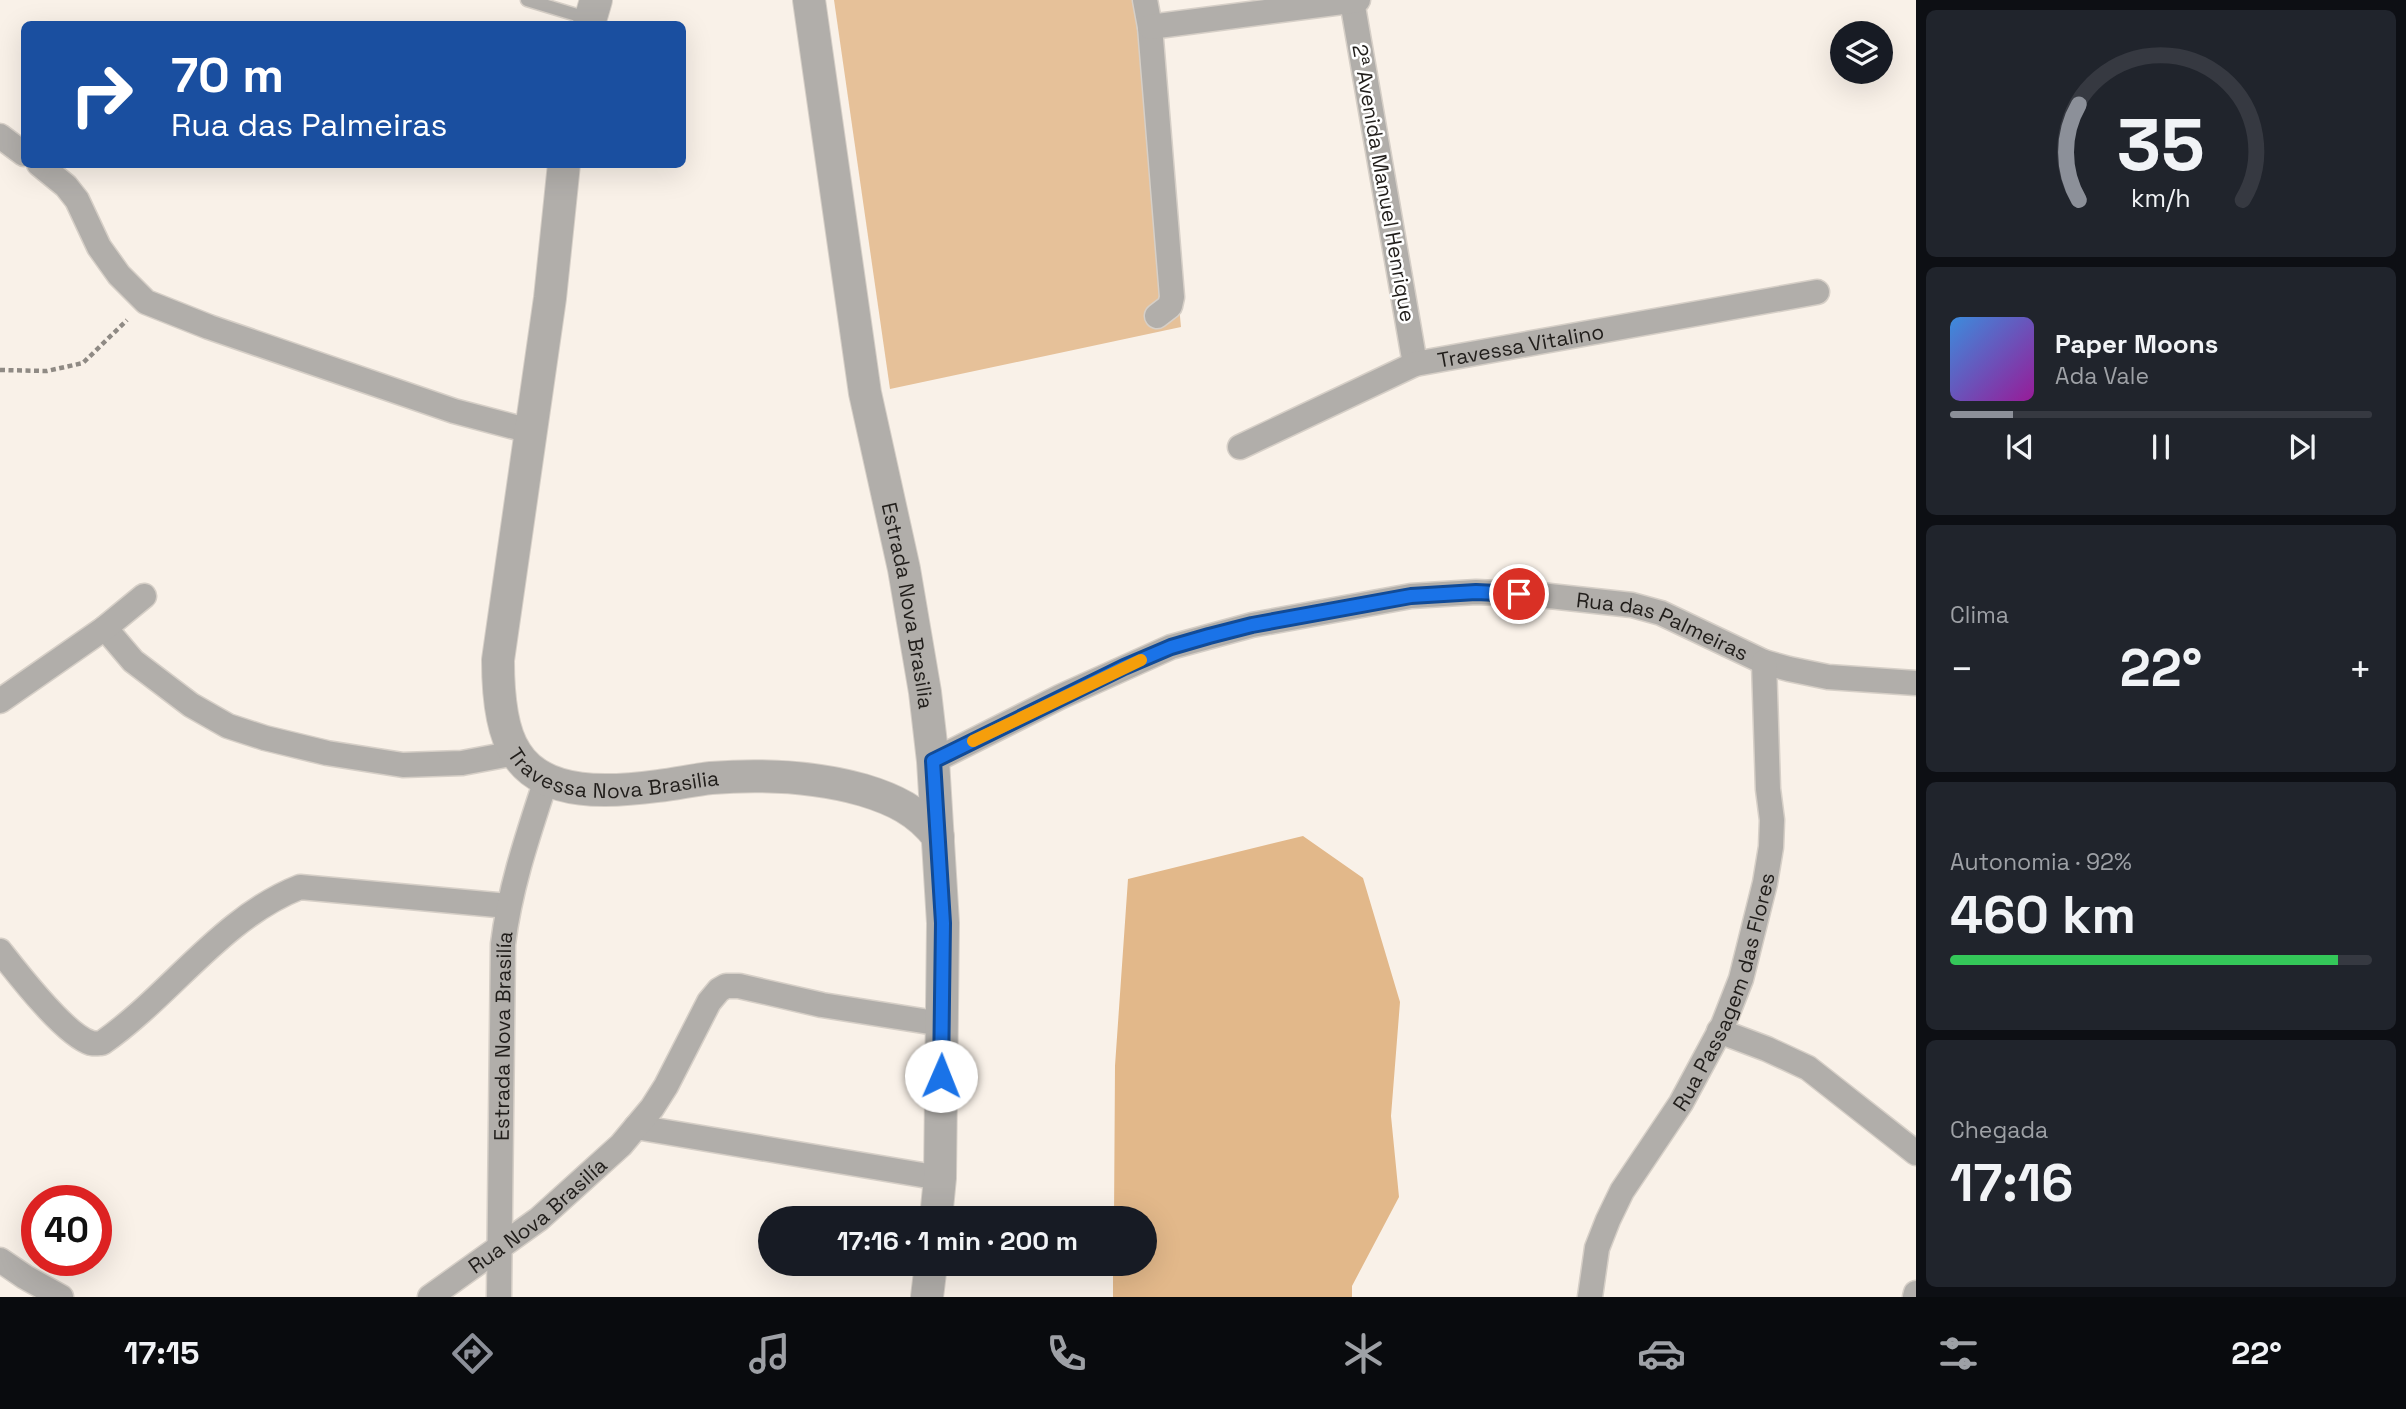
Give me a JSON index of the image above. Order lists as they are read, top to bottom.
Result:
{
  "streets": {
    "street": [
      "2ª Avenida Manuel Henrique",
      "Travessa Vitalino",
      "Estrada Nova Brasilia",
      "Rua das Palmeiras",
      "Travessa Nova Brasilia",
      "Rua Passagem das Flores",
      "Estrada Nova Brasilía",
      "Rua Nova Brasilía"
    ]
  },
  "crossings": [
    ["2ª Avenida Manuel Henrique", "Travessa Vitalino"],
    ["Estrada Nova Brasilia", "Rua das Palmeiras"],
    ["Estrada Nova Brasilia", "Travessa Nova Brasilia"],
    ["Estrada Nova Brasilia", "Rua Nova Brasilía"],
    ["Rua das Palmeiras", "Rua Passagem das Flores"],
    ["Travessa Nova Brasilia", "Estrada Nova Brasilía"],
    ["Estrada Nova Brasilía", "Rua Nova Brasilía"]
  ],
  "page": {
    "turn": ["70 m", "Rua das Palmeiras"],
    "song": ["Paper Moons", "Ada Vale"],
    "tile": [
      "Clima",
      ["Autonomia · 92%", "460 km"],
      ["Chegada", "17:16"]
    ],
    "heat": ["−", "22°", "+"],
    "limit": "40",
    "trip": "17:16 · 1 min · 200 m",
    "tabs": ["17:15", "22°"],
    "gauge": ["35", "km/h"]
  }
}
